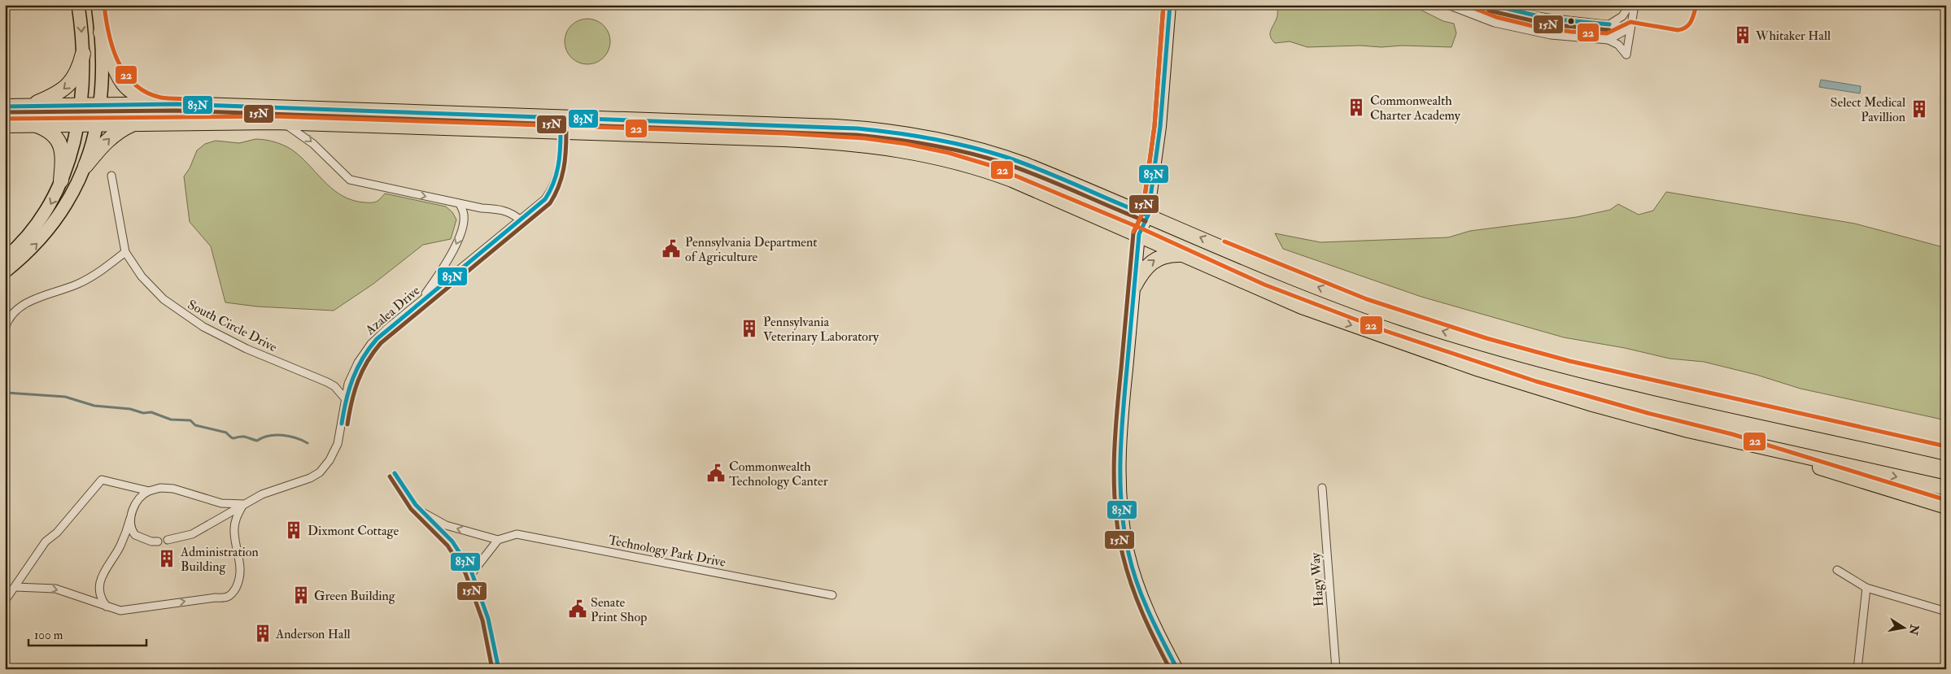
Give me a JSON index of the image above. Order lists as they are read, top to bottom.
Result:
{
  "streets": {
    "street": [
      "Azalea Drive",
      "South Circle Drive",
      "Technology Park Drive",
      "Hagy Way"
    ]
  },
  "crossings": [
    ["Azalea Drive", "South Circle Drive"]
  ],
  "places": {
    "building": [
      "Whitaker Hall",
      "Commonwealth Charter Academy",
      "Select Medical Pavillion",
      "Pennsylvania Veterinary Laboratory",
      "Dixmont Cottage",
      "Administration Building",
      "Green Building",
      "Anderson Hall"
    ],
    "public building": ["Pennsylvania Department of Agriculture", "Commonwealth Technology Canter", "Senate Print Shop"]
  },
  "lines": ["transit line 83N", "transit line 15N", "transit line 22"],
  "scale_bar": "100 m",
  "north": "right"
}
